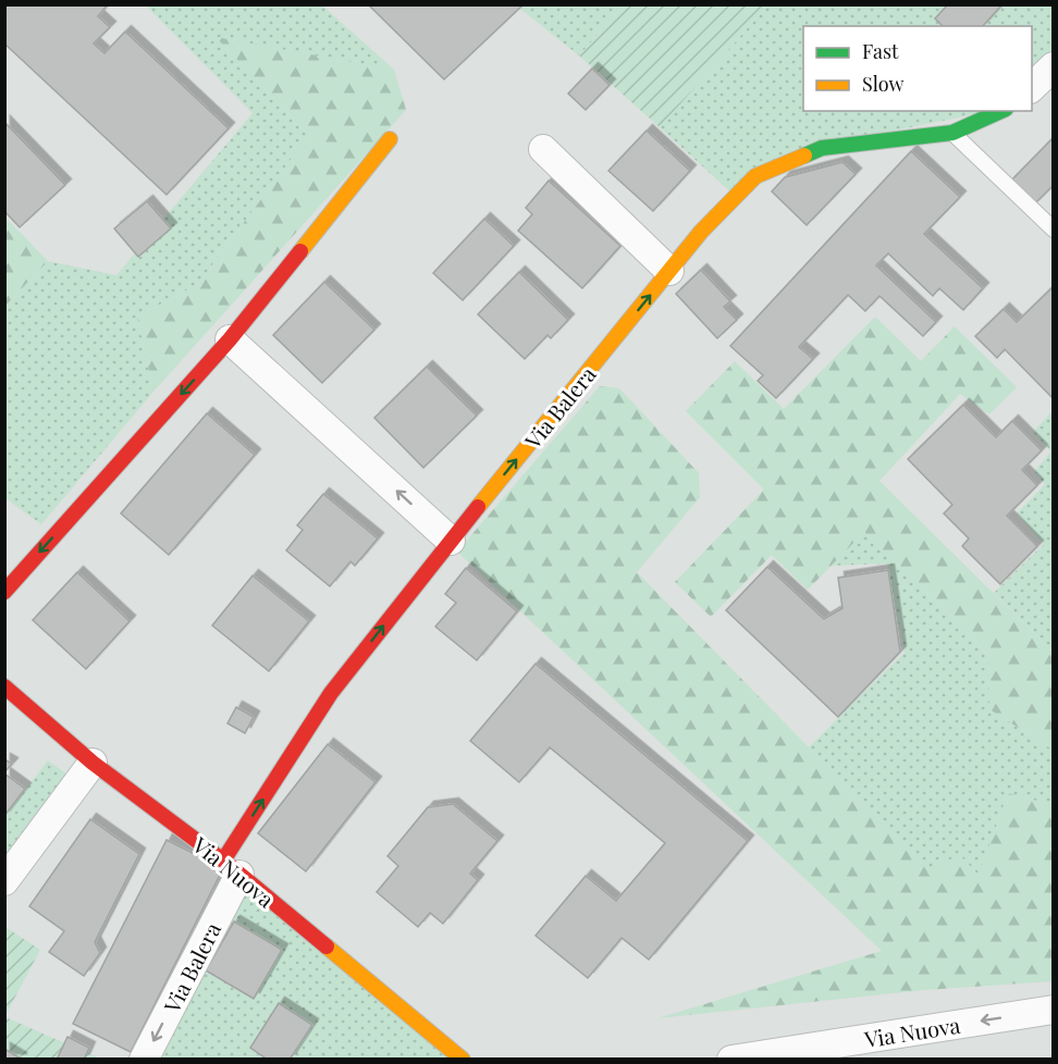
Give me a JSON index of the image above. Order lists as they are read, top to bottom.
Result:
{
  "streets": {
    "street": ["Via Balera", "Via Nuova"]
  },
  "crossings": [
    ["Via Balera", "Via Nuova"]
  ],
  "one_way": ["Via Nuova"],
  "legend": ["Fast", "Slow"]
}
